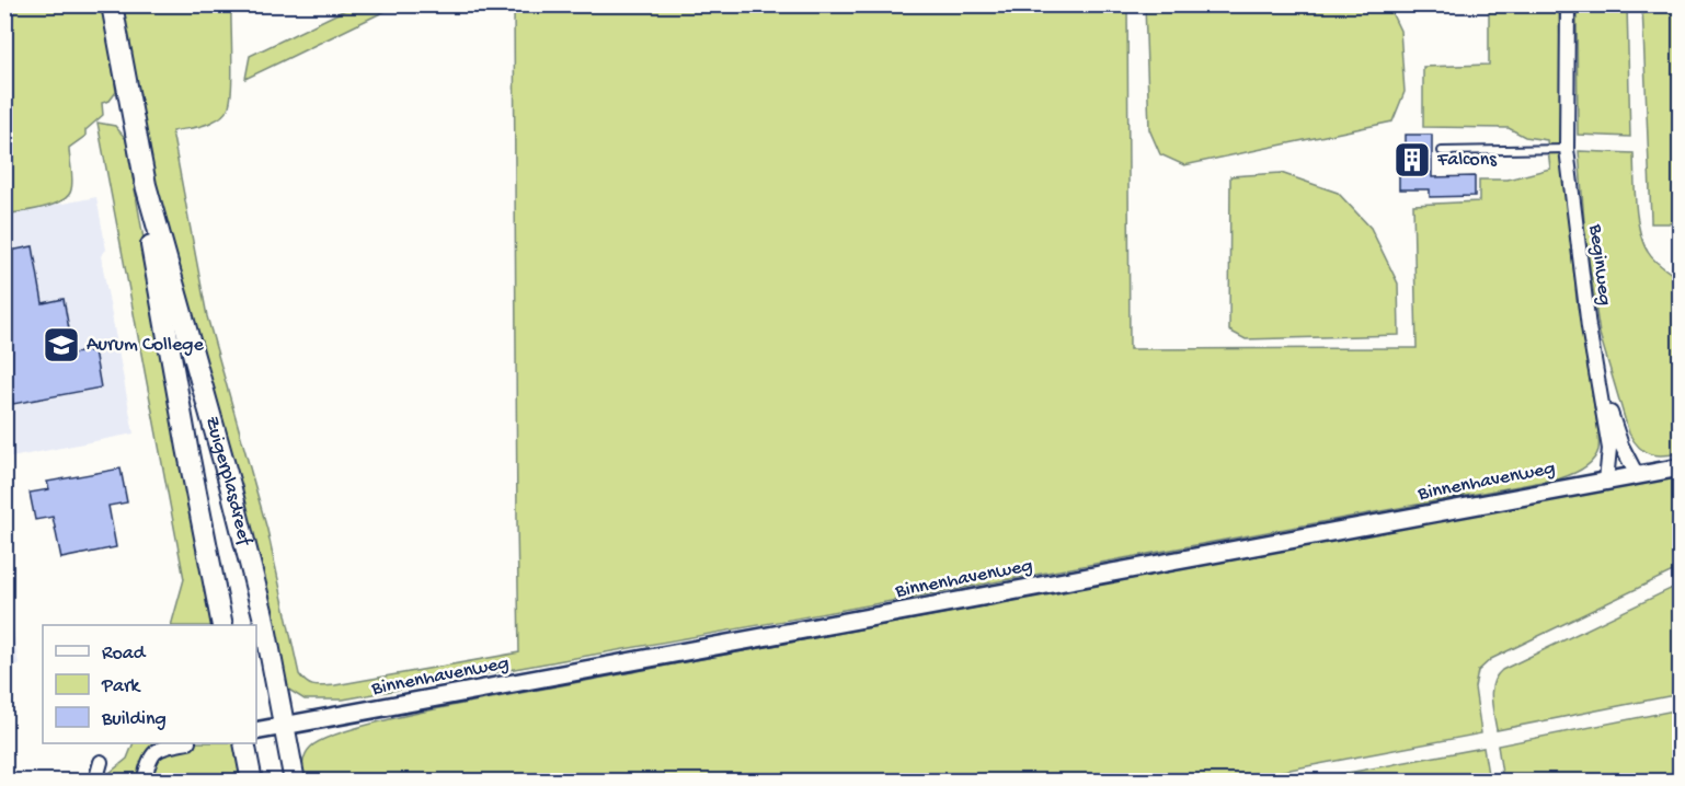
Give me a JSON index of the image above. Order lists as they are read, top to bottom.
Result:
{
  "streets": {
    "main road": ["Zuigerplasdreef"],
    "street": ["Beginweg", "Binnenhavenweg"]
  },
  "crossings": [
    ["Beginweg", "Binnenhavenweg"],
    ["Zuigerplasdreef", "Binnenhavenweg"]
  ],
  "places": {
    "building": ["Falcons"],
    "school or university": ["Aurum College"]
  },
  "legend": ["Road", "Park", "Building"]
}
